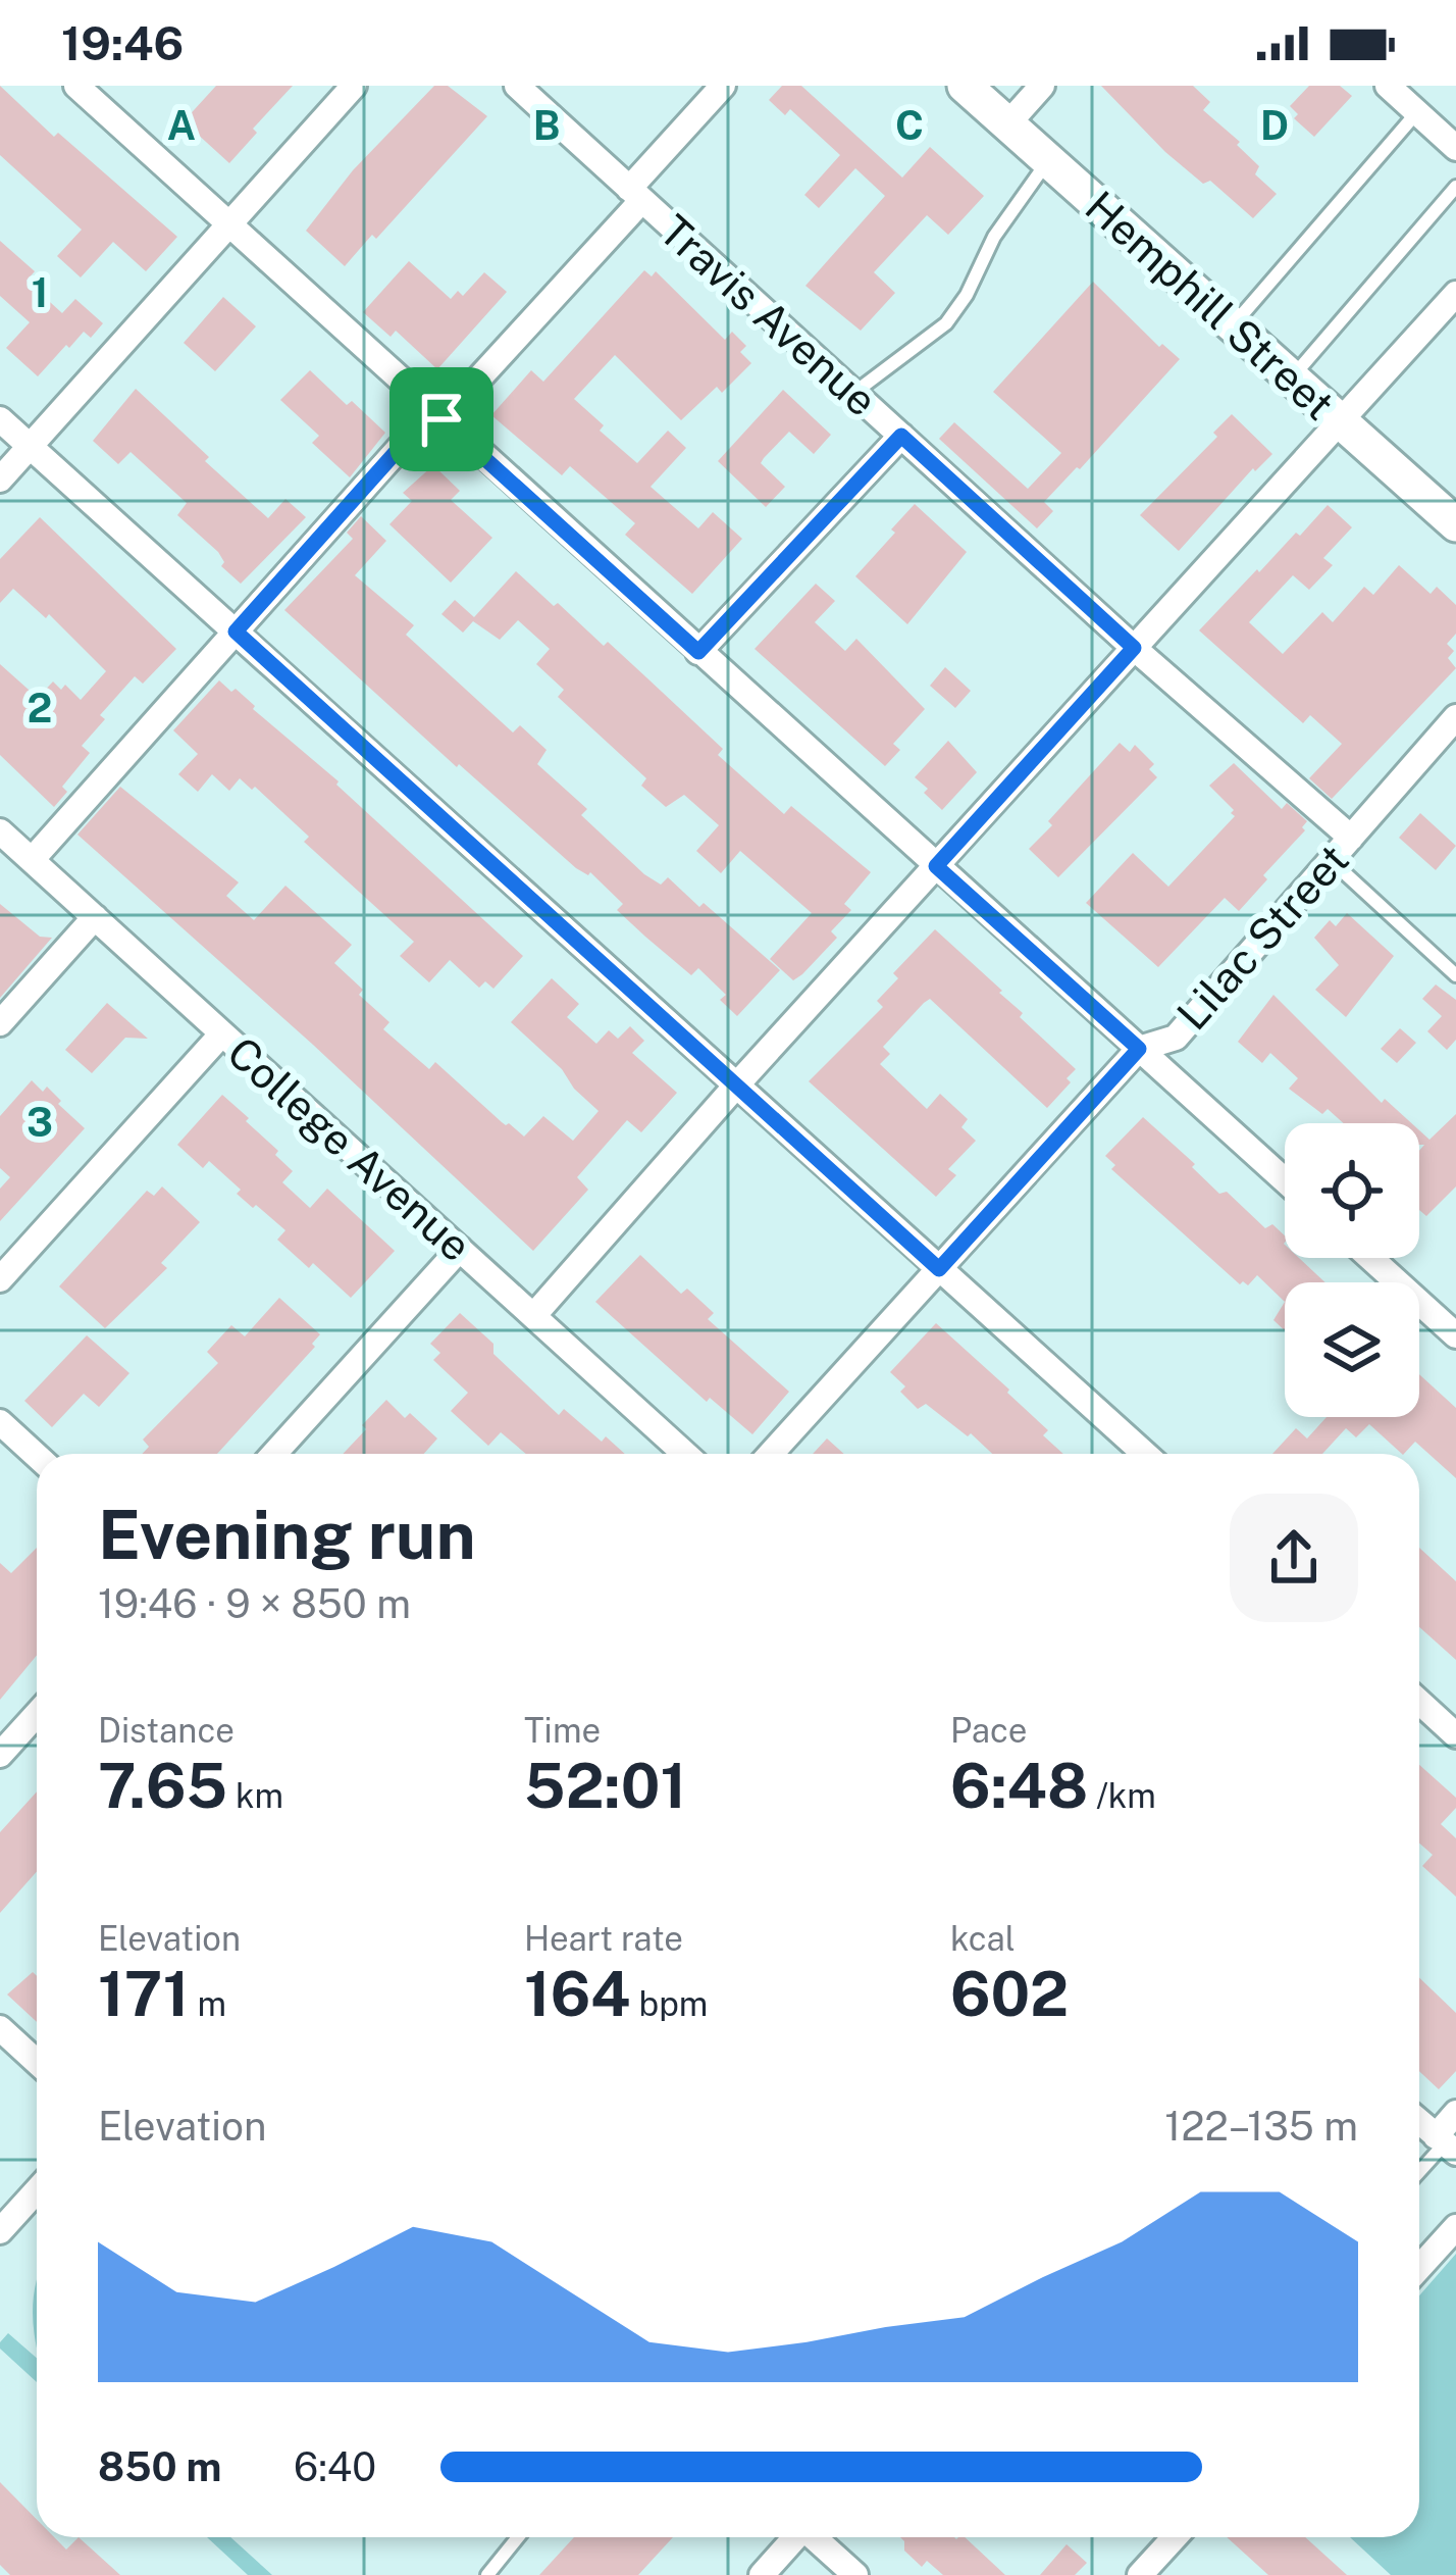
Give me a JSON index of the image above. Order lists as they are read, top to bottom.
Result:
{
  "streets": {
    "main road": ["Hemphill Street"],
    "street": ["Travis Avenue", "Lilac Street", "College Avenue"]
  },
  "crossings": [
    ["Travis Avenue", "Lilac Street"]
  ],
  "page": {
    "status": "19:46",
    "heading": ["Evening run", "19:46 · 9 × 850 m"],
    "stats": [
      ["Distance", "7.65 km"],
      ["Time", "52:01"],
      ["Pace", "6:48 /km"],
      ["Elevation", "171 m"],
      ["Heart rate", "164 bpm"],
      ["kcal", "602"]
    ],
    "chart": ["Elevation", "122–135 m"],
    "list": [
      {
        "name": "850 m",
        "note": "6:40"
      }
    ]
  },
  "grid": {
    "columns": [
      "A",
      "B",
      "C",
      "D"
    ],
    "rows": ["1", "2", "3"]
  }
}
